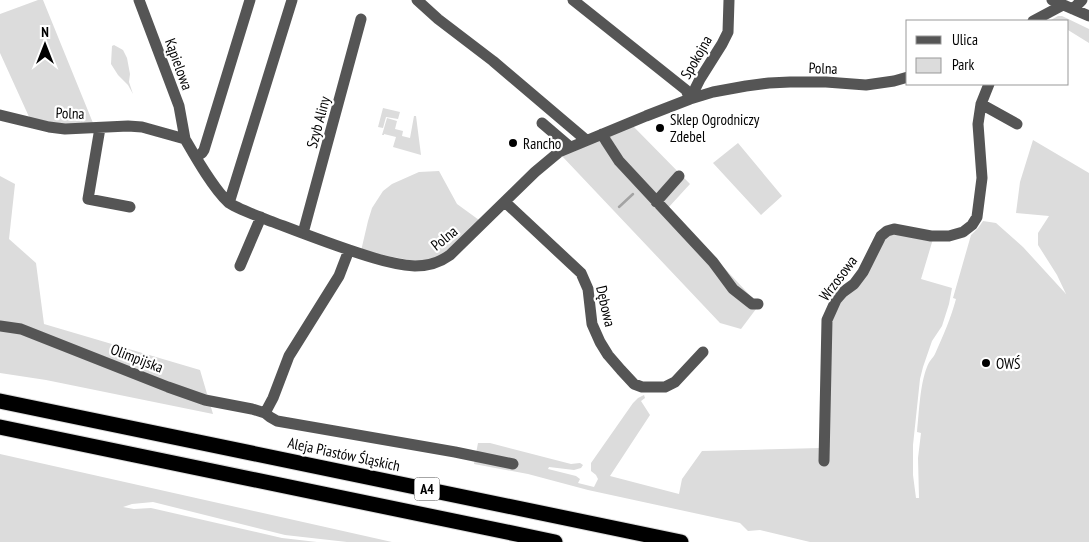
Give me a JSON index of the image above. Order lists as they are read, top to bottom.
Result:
{
  "streets": {
    "highway": ["Aleja Piastów Śląskich", "A4"],
    "street": [
      "Spokojna",
      "Kąpielowa",
      "Polna",
      "Szyb Aliny",
      "Wrzosowa",
      "Dębowa",
      "Olimpijska"
    ]
  },
  "crossings": [
    ["Spokojna", "Polna"],
    ["Kąpielowa", "Polna"],
    ["Polna", "Szyb Aliny"],
    ["Polna", "Dębowa"]
  ],
  "places": ["Sklep Ogrodniczy Zdebel", "Rancho", "OWŚ"],
  "legend": ["Ulica", "Park"],
  "north": "top"
}
